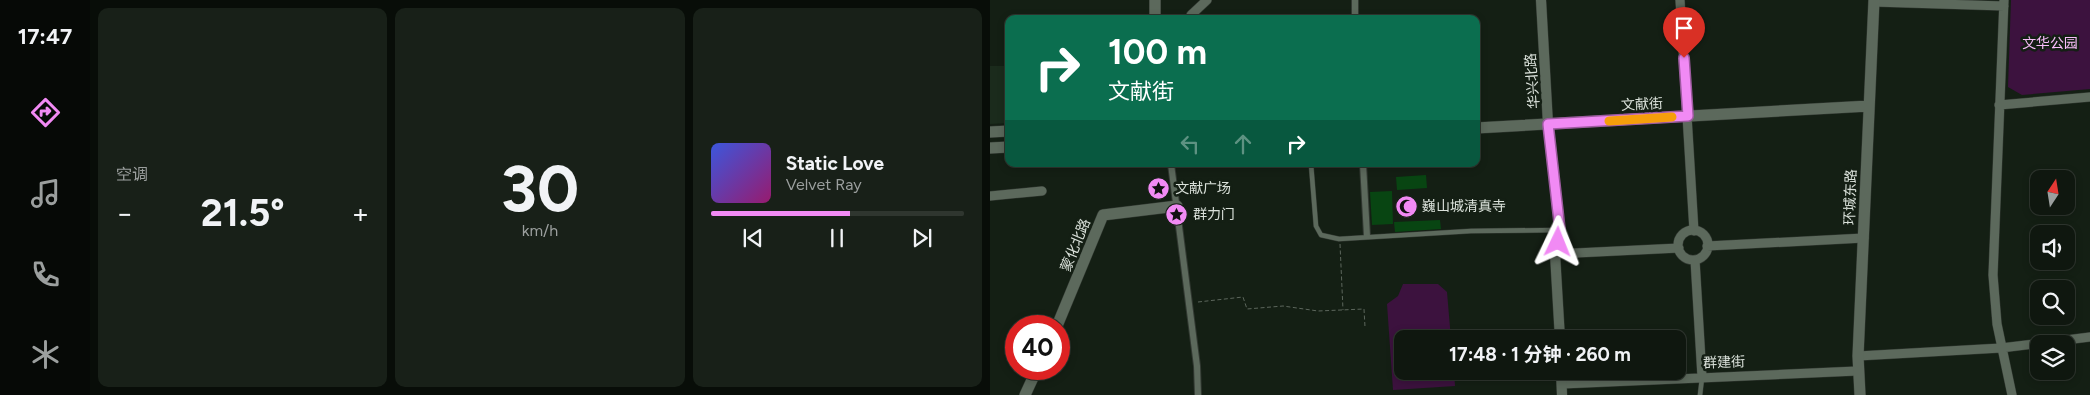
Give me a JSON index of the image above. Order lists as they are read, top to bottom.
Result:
{
  "streets": {
    "main road": ["文献街", "环城东路", "蒙化北路"],
    "street": ["华兴北路", "群建街"]
  },
  "crossings": [
    ["华兴北路", "文献街"],
    ["文献街", "环城东路"],
    ["环城东路", "群建街"]
  ],
  "parks": ["文华公园"],
  "places": {
    "place": ["文献广场", "群力门"],
    "mosque": ["巍山城清真寺"]
  },
  "north": "top",
  "page": {
    "tabs": "17:47",
    "tile": [
      "空调",
      ["30", "km/h"]
    ],
    "turn": ["100 m", "文献街"],
    "song": ["Static Love", "Velvet Ray"],
    "heat": ["−", "21.5°", "+"],
    "limit": "40",
    "trip": "17:48 · 1 分钟 · 260 m"
  }
}
